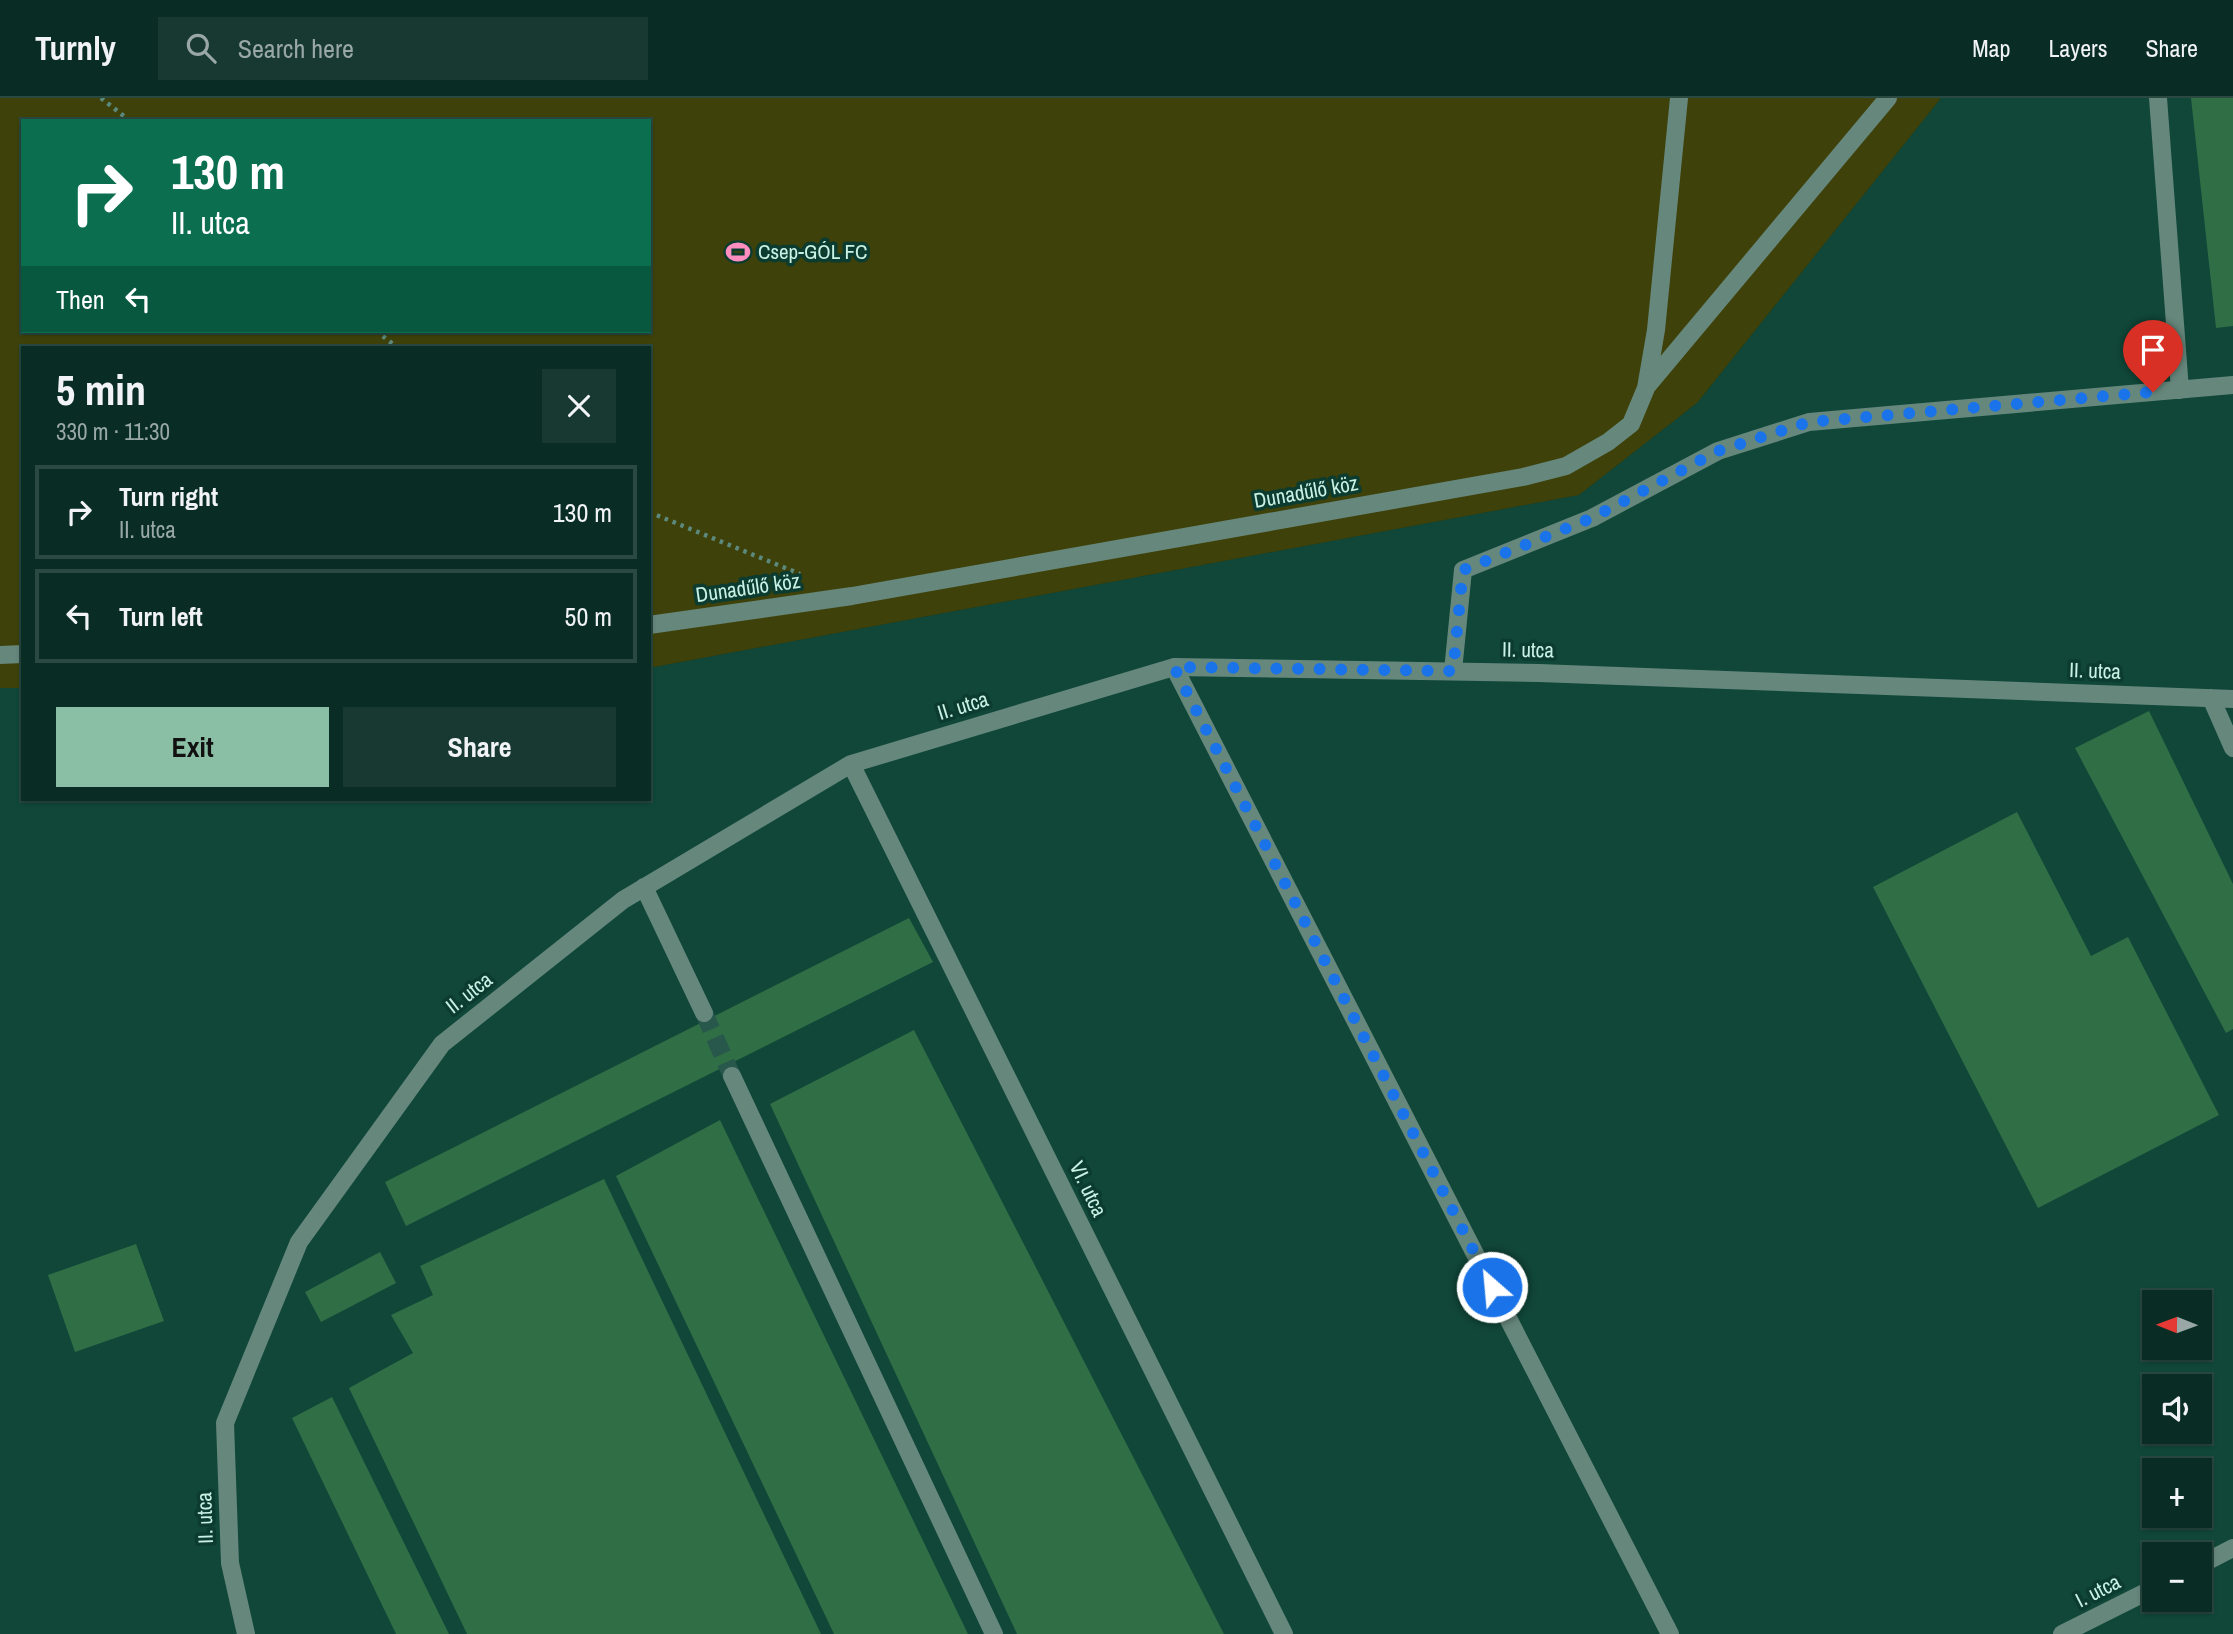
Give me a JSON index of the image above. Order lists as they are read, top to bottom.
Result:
{
  "streets": {
    "lane": [
      "Dunadűlő köz",
      "II. utca",
      "VI. utca",
      "I. utca"
    ]
  },
  "crossings": [
    ["II. utca", "VI. utca"]
  ],
  "places": {
    "sports": ["Csep-GÓL FC"]
  },
  "north": "left",
  "page": {
    "header": "Turnly",
    "search": "Search here",
    "nav": ["Map", "Layers", "Share"],
    "turn": ["130 m", "II. utca"],
    "then": "Then",
    "heading": ["5 min", "330 m · 11:30"],
    "list": [
      {
        "name": "Turn right",
        "note": "II. utca",
        "value": "130 m"
      },
      {
        "name": "Turn left",
        "value": "50 m"
      }
    ],
    "buttons": ["Exit", "Share"],
    "map_buttons": ["+", "−"]
  }
}
